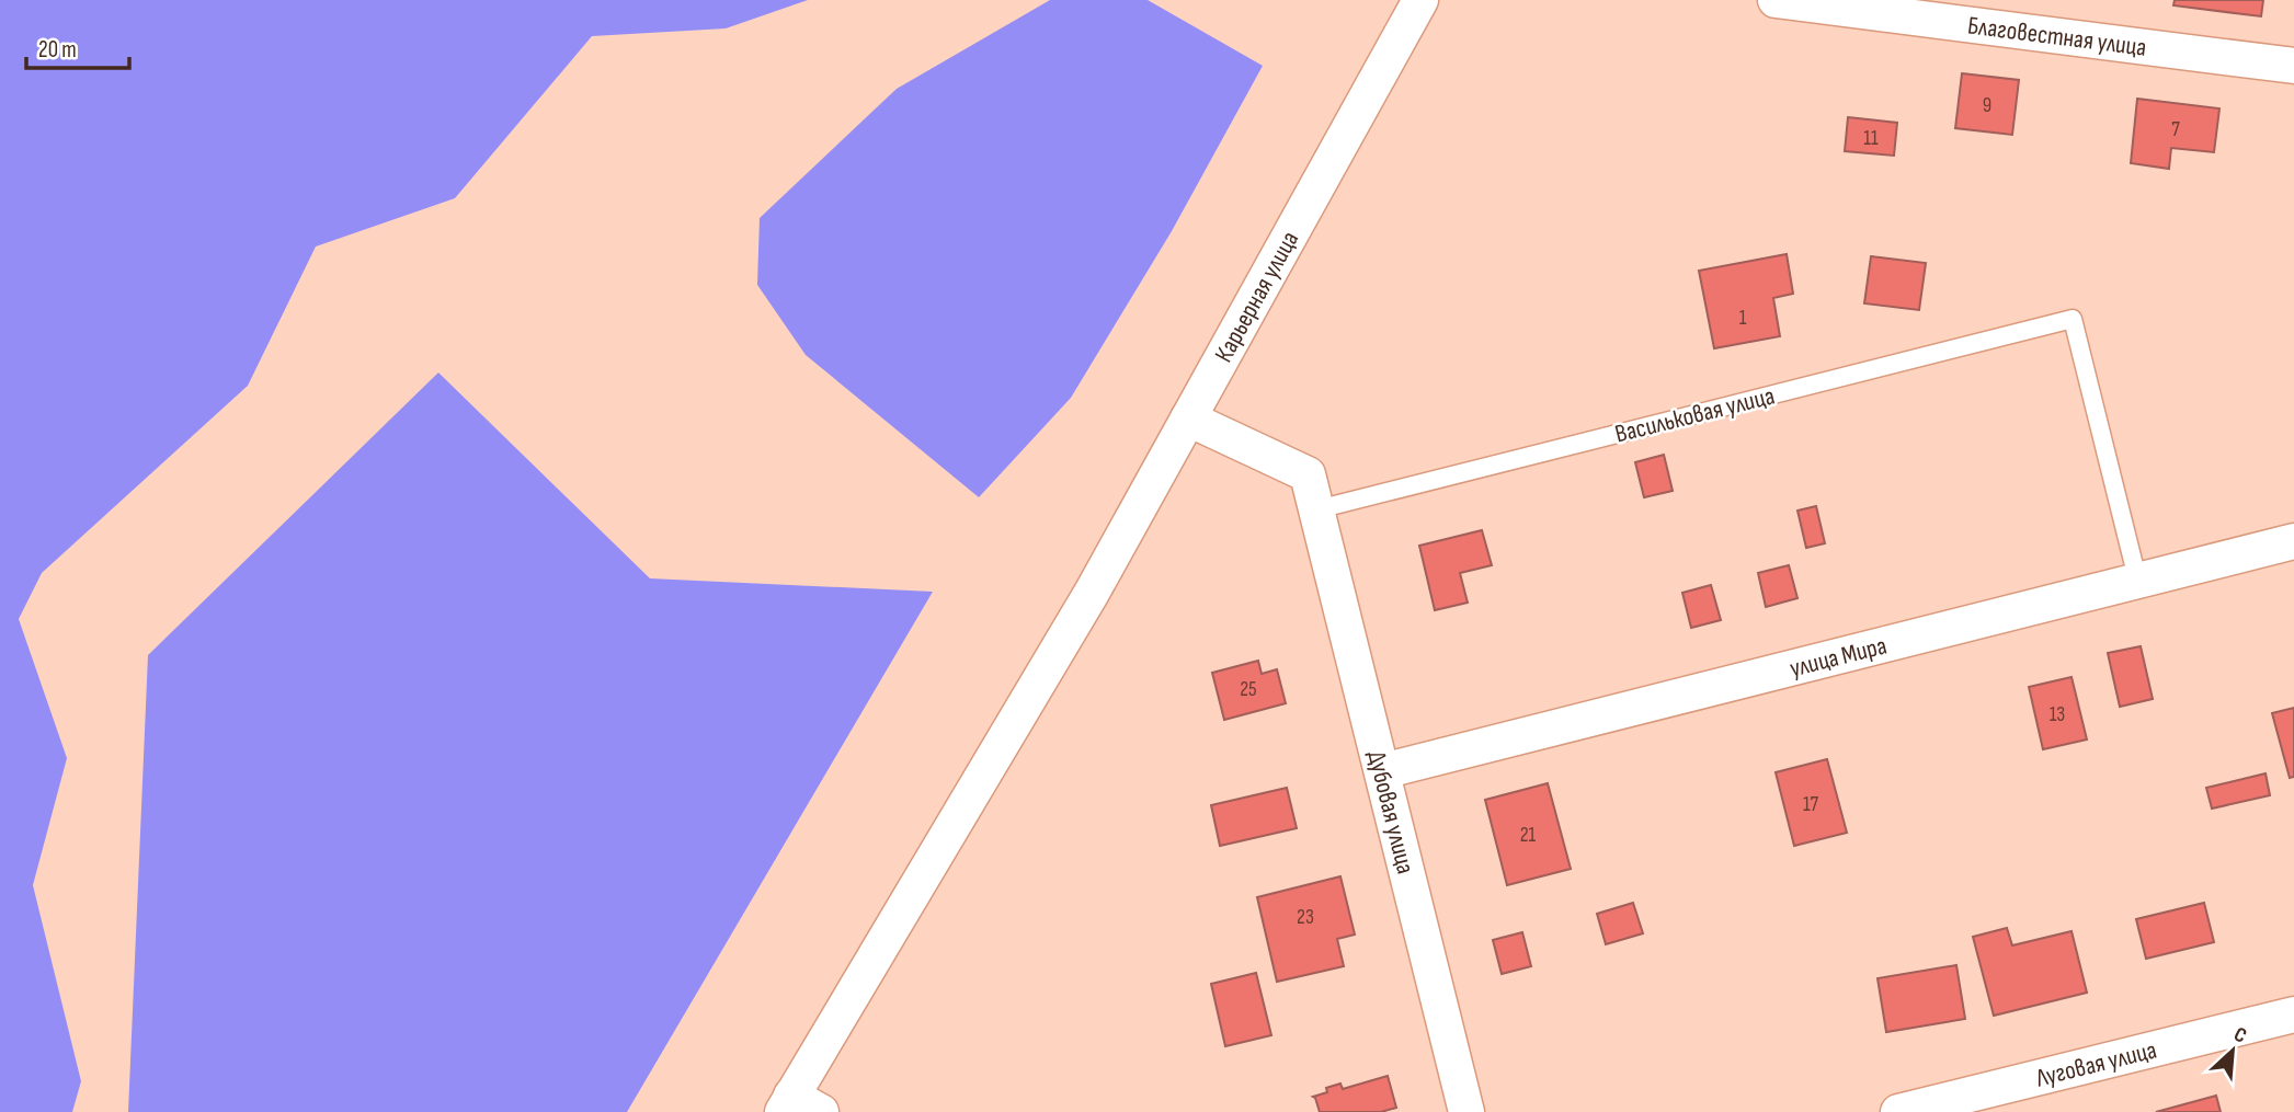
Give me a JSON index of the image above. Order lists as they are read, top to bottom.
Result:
{
  "streets": {
    "street": [
      "Благовестная улица",
      "Карьерная улица",
      "улица Мира",
      "Дубовая улица",
      "Луговая улица"
    ],
    "lane": ["Васильковая улица"]
  },
  "crossings": [
    ["Карьерная улица", "Дубовая улица"],
    ["Васильковая улица", "улица Мира"],
    ["Васильковая улица", "Дубовая улица"],
    ["улица Мира", "Дубовая улица"]
  ],
  "house_numbers": [
    "9",
    "7",
    "11",
    "1",
    "25",
    "13",
    "17",
    "21",
    "23"
  ],
  "scale_bar": "20 m",
  "north": "top right"
}
